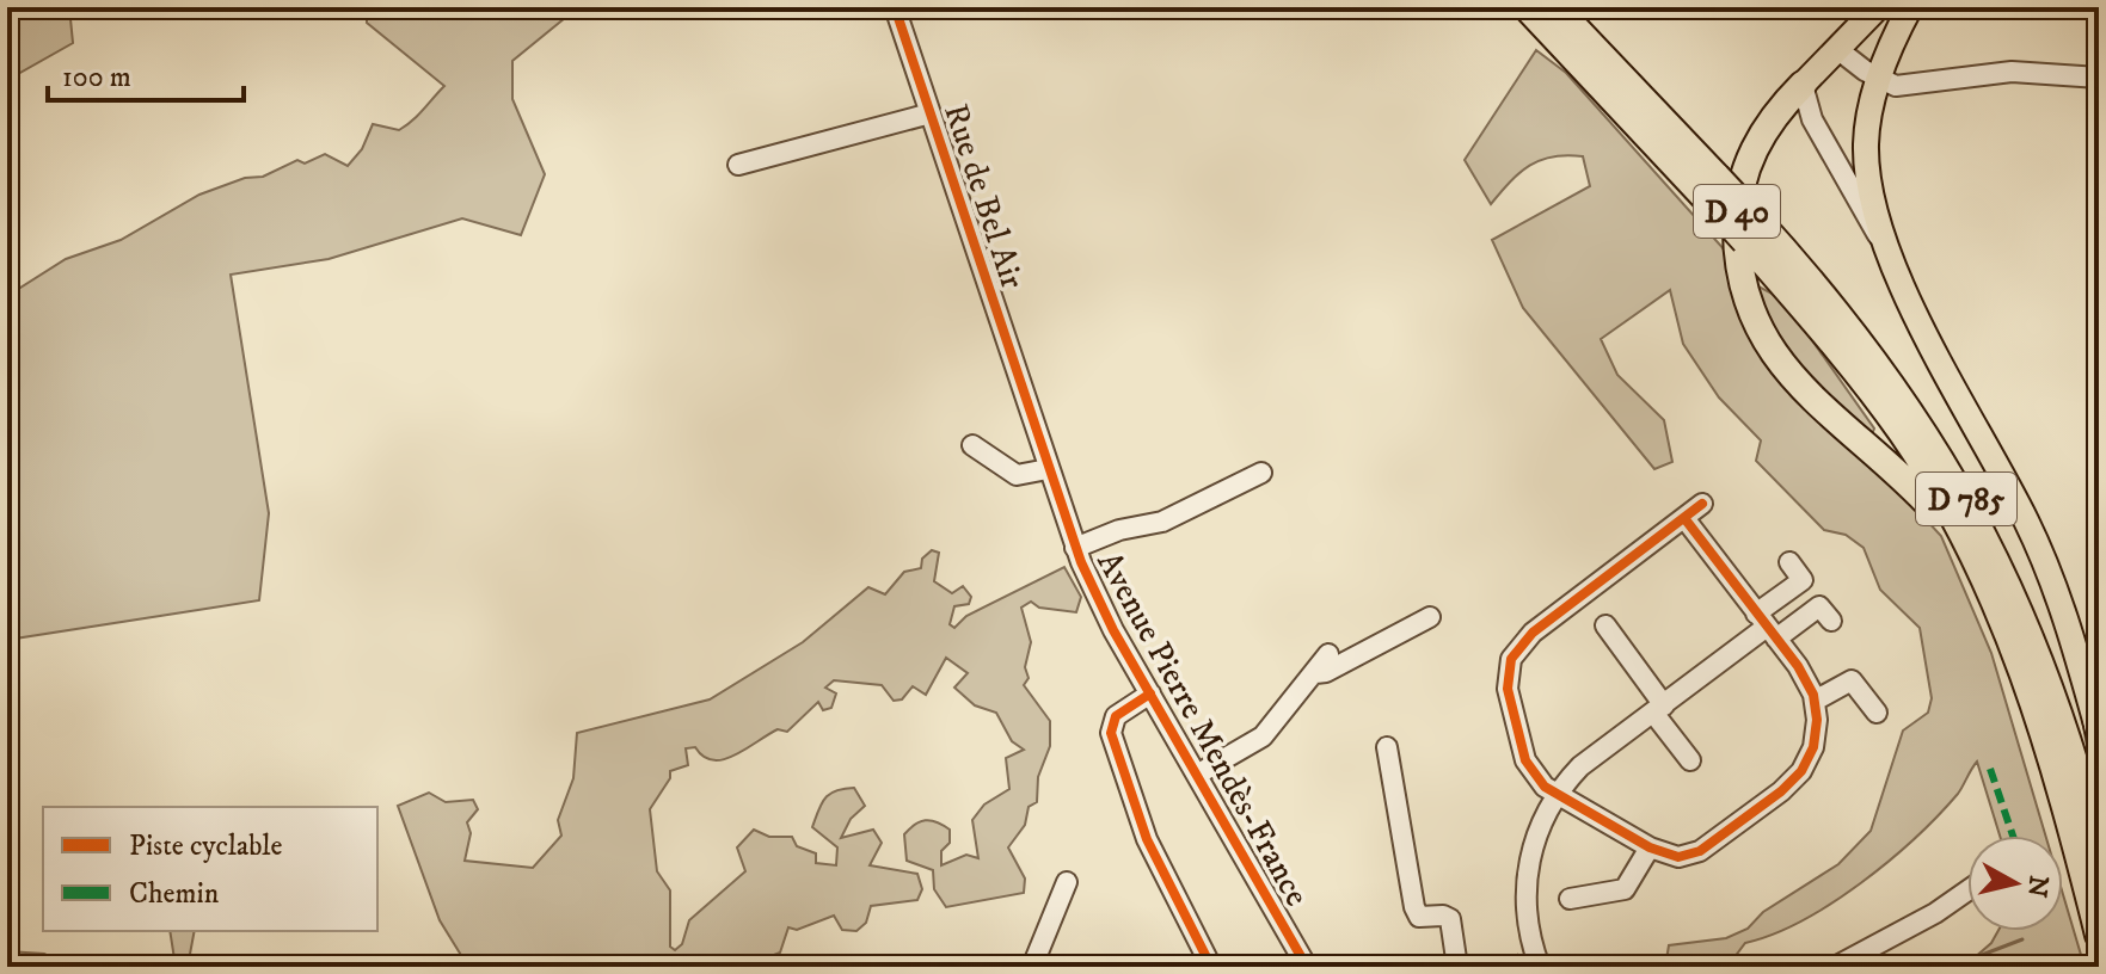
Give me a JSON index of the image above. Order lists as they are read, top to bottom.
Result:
{
  "streets": {
    "highway": ["D 40", "D 785"],
    "street": ["Rue de Bel Air", "Avenue Pierre Mendès-France"]
  },
  "crossings": [
    ["Rue de Bel Air", "Avenue Pierre Mendès-France"],
    ["D 40", "D 785"]
  ],
  "legend": ["Piste cyclable", "Chemin"],
  "scale_bar": "100 m",
  "north": "right"
}
